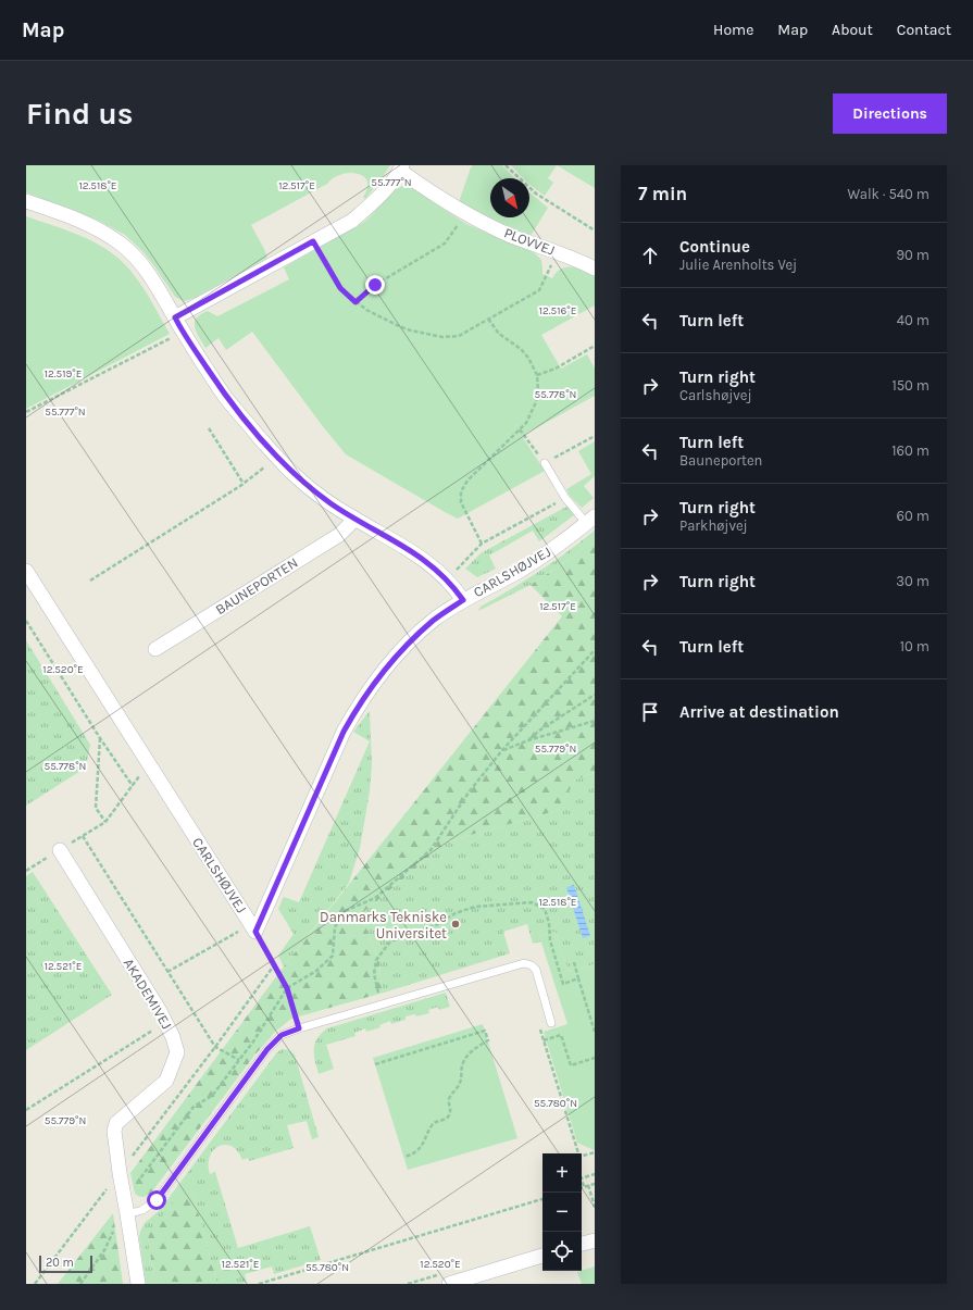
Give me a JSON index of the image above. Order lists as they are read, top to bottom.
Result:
{
  "streets": {
    "street": [
      "PLOVVEJ",
      "CARLSHØJVEJ",
      "BAUNEPORTEN",
      "AKADEMIVEJ"
    ]
  },
  "places": ["Danmarks Tekniske Universitet"],
  "scale_bar": "20 m",
  "north": "bottom right",
  "page": {
    "header": "Map",
    "nav": [
      "Home",
      "Map",
      "About",
      "Contact"
    ],
    "buttons": "Directions",
    "title": "Find us",
    "heading": ["7 min", "Walk · 540 m"],
    "list": [
      ["Continue", "Julie Arenholts Vej", "90 m"],
      ["Turn left", "40 m"],
      ["Turn right", "Carlshøjvej", "150 m"],
      ["Turn left", "Bauneporten", "160 m"],
      ["Turn right", "Parkhøjvej", "60 m"],
      ["Turn right", "30 m"],
      ["Turn left", "10 m"],
      "Arrive at destination"
    ],
    "map_buttons": ["+", "−"],
    "scale": "20 m"
  },
  "coordinates": [
    "55.777°N",
    "12.518°E",
    "12.517°E",
    "12.516°E",
    "12.519°E",
    "55.778°N",
    "12.520°E",
    "55.779°N",
    "12.521°E",
    "55.780°N"
  ]
}
